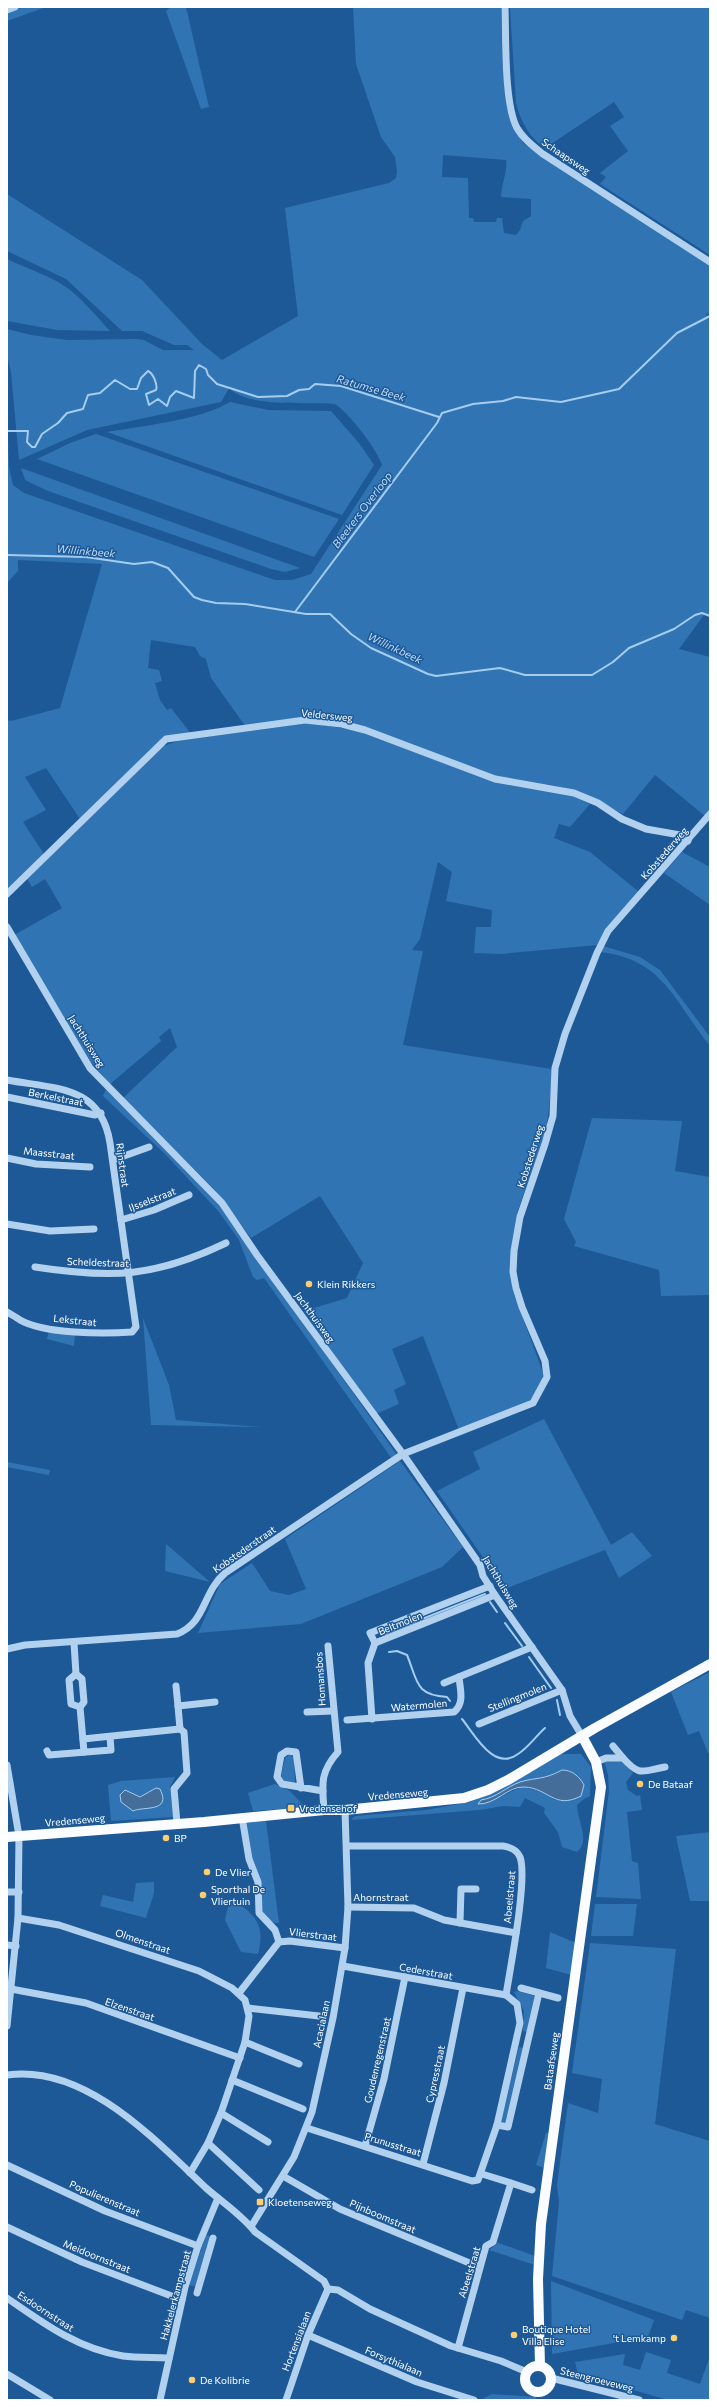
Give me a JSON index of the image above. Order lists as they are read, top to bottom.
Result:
{
  "streets": {
    "main road": ["Vredenseweg", "Bataafseweg"],
    "street": [
      "Schaapsweg",
      "Veldersweg",
      "Kobstederweg",
      "Jachthuisweg",
      "Berkelstraat",
      "Maasstraat",
      "Rijnstraat",
      "IJsselstraat",
      "Scheldestraat",
      "Lekstraat",
      "Kobstederstraat",
      "Beltmolen",
      "Homansbos",
      "Stellingmolen",
      "Watermolen",
      "Ahornstraat",
      "Abeelstraat",
      "Vlierstraat",
      "Olmenstraat",
      "Cederstraat",
      "Elzenstraat",
      "Acacialaan",
      "Goudenregenstraat",
      "Cypresstraat",
      "Prunusstraat",
      "Populierenstraat",
      "Pijnboomstraat",
      "Meidoornstraat",
      "Hakkelerkampstraat",
      "Esdoornstraat",
      "Hortensialaan",
      "Forsythialaan",
      "Steengroeveweg"
    ]
  },
  "crossings": [
    ["Veldersweg", "Kobstederweg"],
    ["Kobstederweg", "Jachthuisweg"],
    ["Kobstederweg", "Kobstederstraat"],
    ["Jachthuisweg", "Kobstederstraat"],
    ["Jachthuisweg", "Beltmolen"],
    ["Jachthuisweg", "Stellingmolen"],
    ["Jachthuisweg", "Watermolen"],
    ["Jachthuisweg", "Vredenseweg"],
    ["Jachthuisweg", "Bataafseweg"],
    ["Berkelstraat", "Rijnstraat"],
    ["Rijnstraat", "IJsselstraat"],
    ["Rijnstraat", "Scheldestraat"],
    ["Rijnstraat", "Lekstraat"],
    ["Homansbos", "Vredenseweg"],
    ["Vredenseweg", "Vlierstraat"],
    ["Vredenseweg", "Acacialaan"],
    ["Vredenseweg", "Bataafseweg"],
    ["Ahornstraat", "Abeelstraat"],
    ["Ahornstraat", "Acacialaan"],
    ["Abeelstraat", "Cederstraat"],
    ["Abeelstraat", "Acacialaan"],
    ["Abeelstraat", "Pijnboomstraat"],
    ["Vlierstraat", "Olmenstraat"],
    ["Vlierstraat", "Acacialaan"],
    ["Cederstraat", "Acacialaan"],
    ["Cederstraat", "Goudenregenstraat"],
    ["Cederstraat", "Cypresstraat"],
    ["Acacialaan", "Prunusstraat"],
    ["Acacialaan", "Pijnboomstraat"],
    ["Goudenregenstraat", "Prunusstraat"],
    ["Bataafseweg", "Steengroeveweg"],
    ["Cypresstraat", "Prunusstraat"],
    ["Populierenstraat", "Hakkelerkampstraat"],
    ["Meidoornstraat", "Hakkelerkampstraat"],
    ["Hakkelerkampstraat", "Esdoornstraat"],
    ["Hortensialaan", "Forsythialaan"]
  ],
  "water": ["Ratumse Beek", "Bleekers Overloop", "Willinkbeek"],
  "places": {
    "other": [
      "Klein Rikkers",
      "De Bataaf",
      "BP",
      "De Vlier",
      "Sporthal De Vliertuin",
      "Boutique Hotel Villa Elise",
      "'t Lemkamp",
      "De Kolibrie"
    ],
    "transit": ["Vredensehof", "Kloetenseweg"]
  }
}
